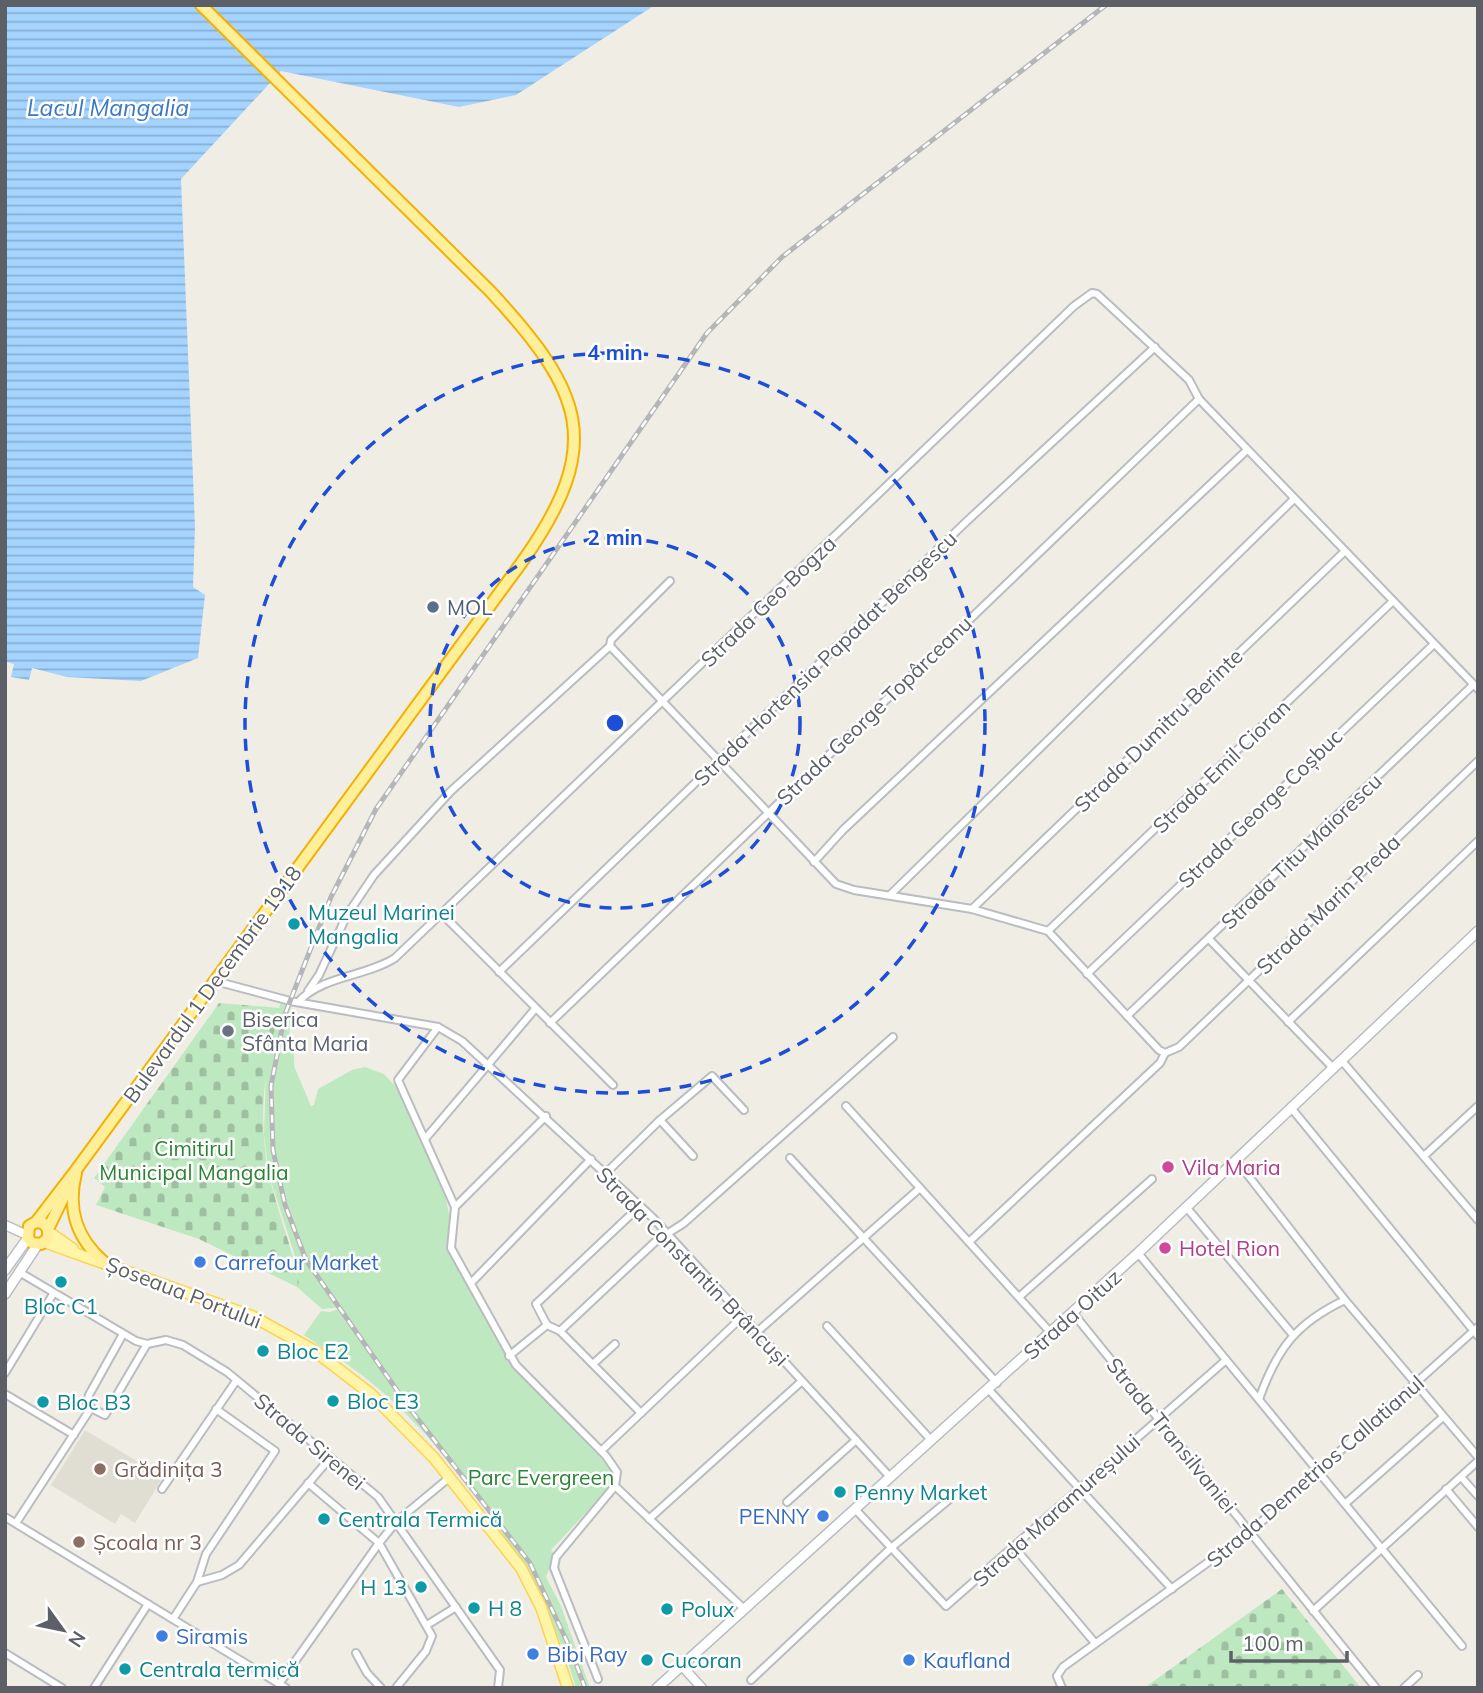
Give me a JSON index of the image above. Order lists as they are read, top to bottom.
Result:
{
  "streets": {
    "highway": ["Bulevardul 1 Decembrie 1918"],
    "main road": ["Șoseaua Portului", "Strada Oituz"],
    "street": [
      "Strada Geo Bogza",
      "Strada Hortensia Papadat Bengescu",
      "Strada George Topârceanu",
      "Strada Dumitru Berinte",
      "Strada Emil Cioran",
      "Strada George Coșbuc",
      "Strada Titu Maiorescu",
      "Strada Marin Preda",
      "Strada Constantin Brâncuși",
      "Strada Transilvaniei",
      "Strada Sirenei",
      "Strada Demetrios Callatianul",
      "Strada Maramureșului"
    ]
  },
  "crossings": [
    ["Strada Geo Bogza", "Strada Hortensia Papadat Bengescu"],
    ["Bulevardul 1 Decembrie 1918", "Șoseaua Portului"],
    ["Bulevardul 1 Decembrie 1918", "Strada Sirenei"],
    ["Strada Constantin Brâncuși", "Strada Oituz"],
    ["Strada Oituz", "Strada Transilvaniei"],
    ["Strada Oituz", "Strada Maramureșului"],
    ["Strada Transilvaniei", "Strada Demetrios Callatianul"],
    ["Strada Transilvaniei", "Strada Maramureșului"]
  ],
  "water": ["Lacul Mangalia"],
  "parks": ["Cimitirul Municipal Mangalia", "Parc Evergreen"],
  "places": [
    "MOL",
    "Muzeul Marinei Mangalia",
    "Biserica Sfânta Maria",
    "Vila Maria",
    "Hotel Rion",
    "Carrefour Market",
    "Bloc C1",
    "Bloc E2",
    "Bloc E3",
    "Bloc B3",
    "Grădinița 3",
    "Penny Market",
    "PENNY",
    "Centrala Termică",
    "Școala nr 3",
    "H 13",
    "H 8",
    "Polux",
    "Siramis",
    "Bibi Ray",
    "Cucoran",
    "Kaufland",
    "Centrala termică"
  ],
  "scale_bar": "100 m",
  "north": "bottom right",
  "rings": ["4 min", "2 min"]
}
